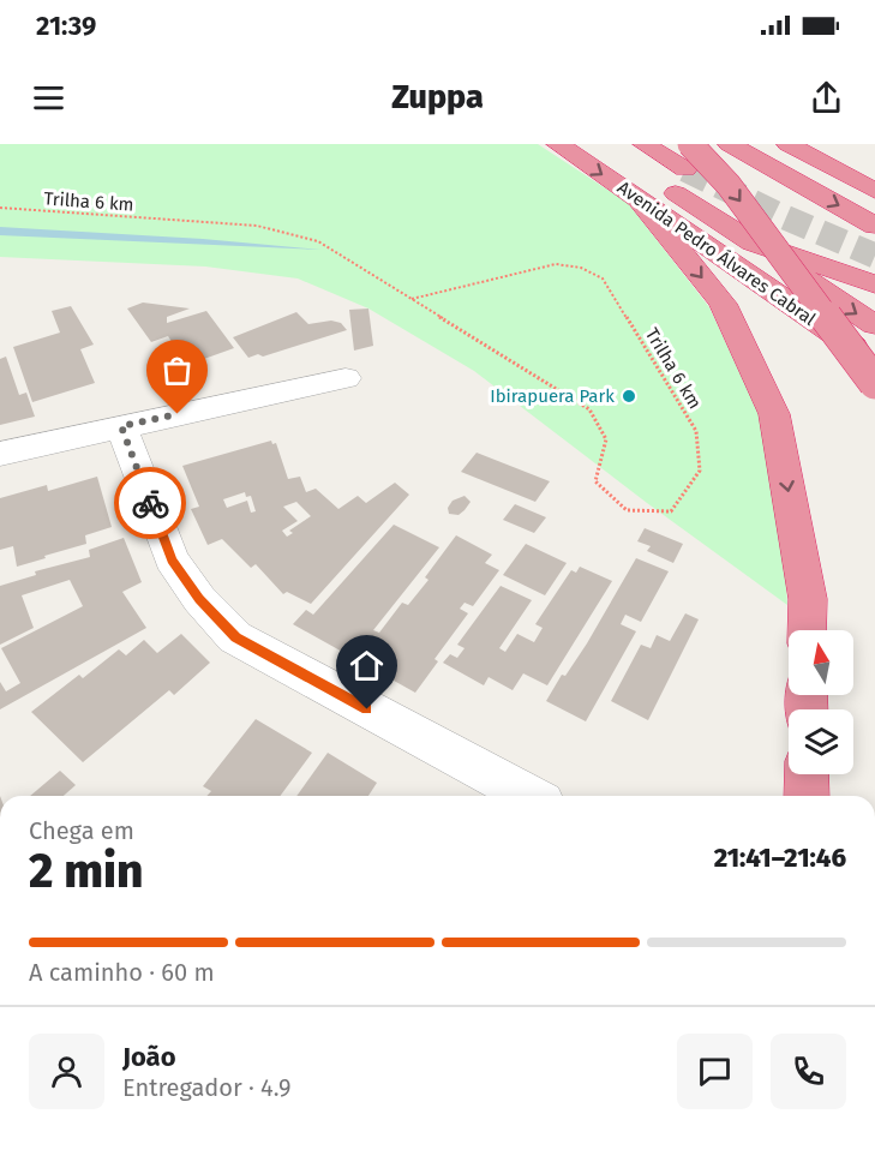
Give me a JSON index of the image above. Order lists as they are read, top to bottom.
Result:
{
  "streets": {
    "highway": ["Avenida Pedro Álvares Cabral"],
    "path": ["Trilha 6 km"]
  },
  "places": ["Ibirapuera Park"],
  "north": "top",
  "page": {
    "status": "21:39",
    "header": "Zuppa",
    "heading": ["2 min", "Chega em", "21:41–21:46"],
    "panel": ["João", "Entregador · 4.9"],
    "bar": "A caminho · 60 m"
  }
}
